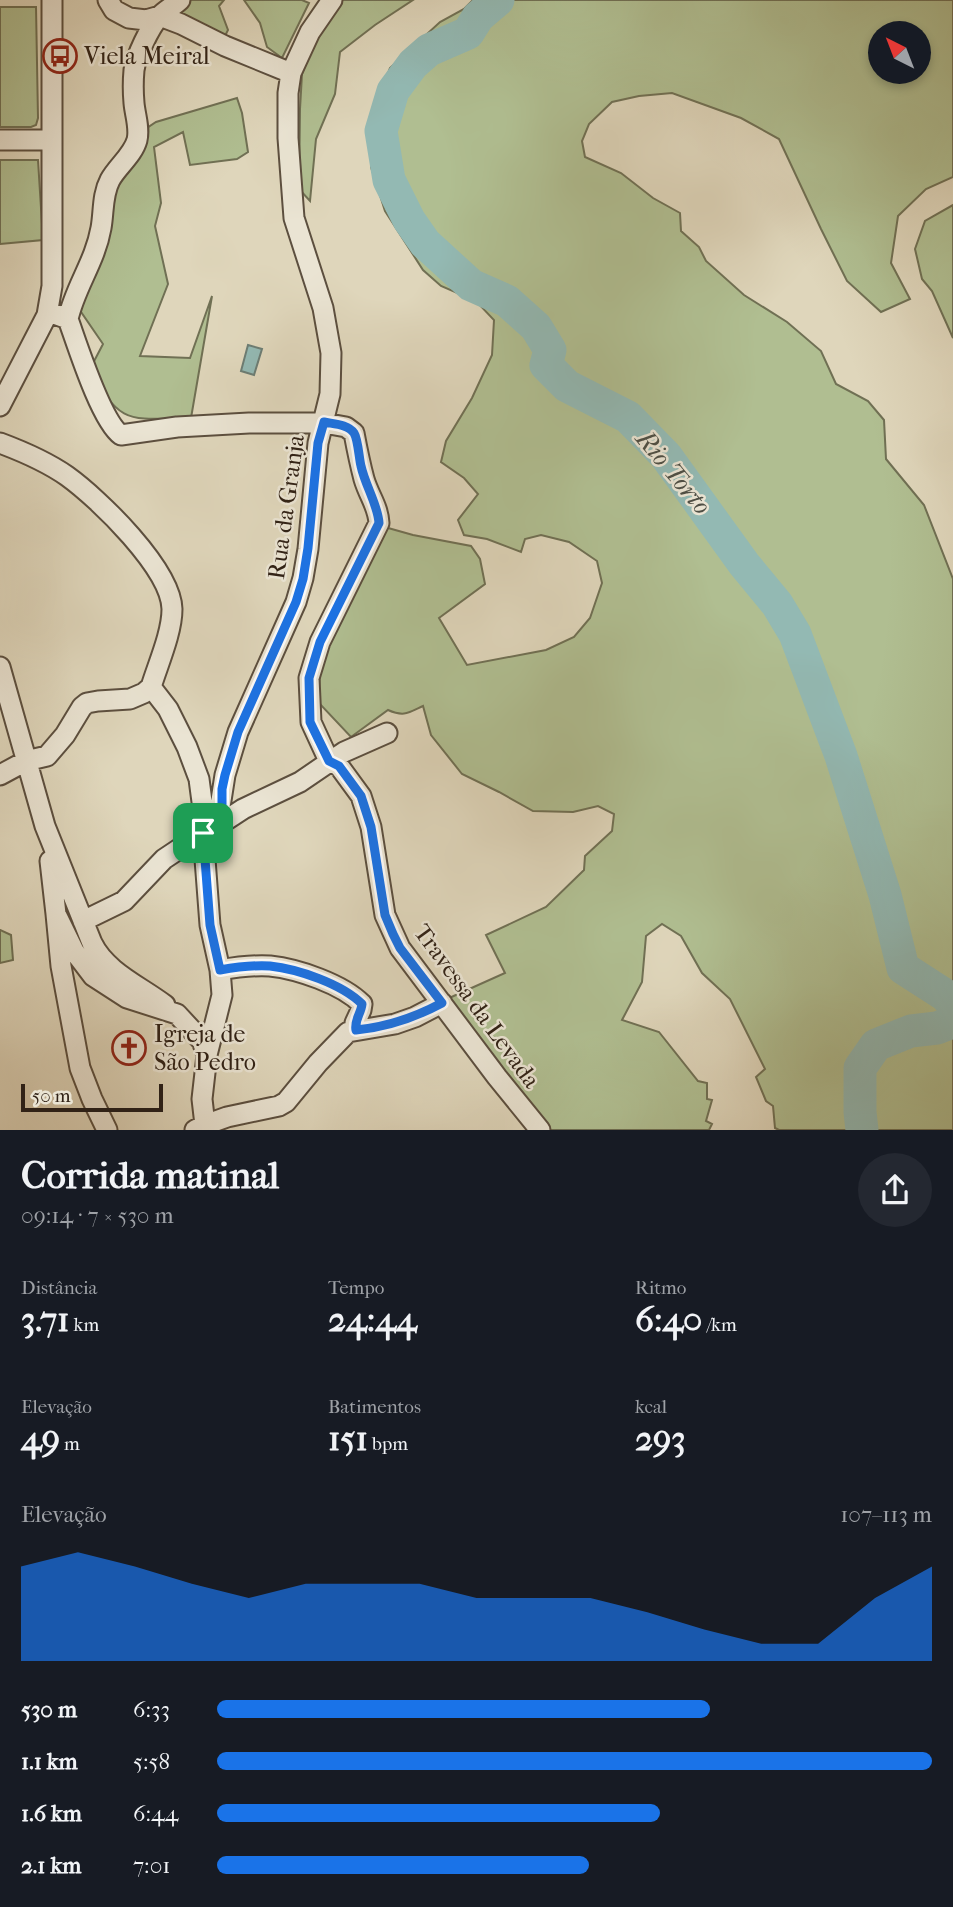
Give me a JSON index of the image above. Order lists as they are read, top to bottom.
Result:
{
  "streets": {
    "street": ["Rua da Granja", "Travessa da Levada"]
  },
  "crossings": [
    ["Rua da Granja", "Travessa da Levada"]
  ],
  "water": ["Rio Torto"],
  "places": {
    "bus stop": ["Viela Meiral"],
    "church": ["Igreja de São Pedro"]
  },
  "scale_bar": "50 m",
  "north": "top left",
  "page": {
    "scale": "50 m",
    "heading": ["Corrida matinal", "09:14 · 7 × 530 m"],
    "stats": [
      ["Distância", "3.71 km"],
      ["Tempo", "24:44"],
      ["Ritmo", "6:40 /km"],
      ["Elevação", "49 m"],
      ["Batimentos", "151 bpm"],
      ["kcal", "293"]
    ],
    "chart": ["Elevação", "107–113 m"],
    "list": [
      {
        "name": "530 m",
        "note": "6:33"
      },
      {
        "name": "1.1 km",
        "note": "5:58"
      },
      {
        "name": "1.6 km",
        "note": "6:44"
      },
      {
        "name": "2.1 km",
        "note": "7:01"
      }
    ]
  }
}
